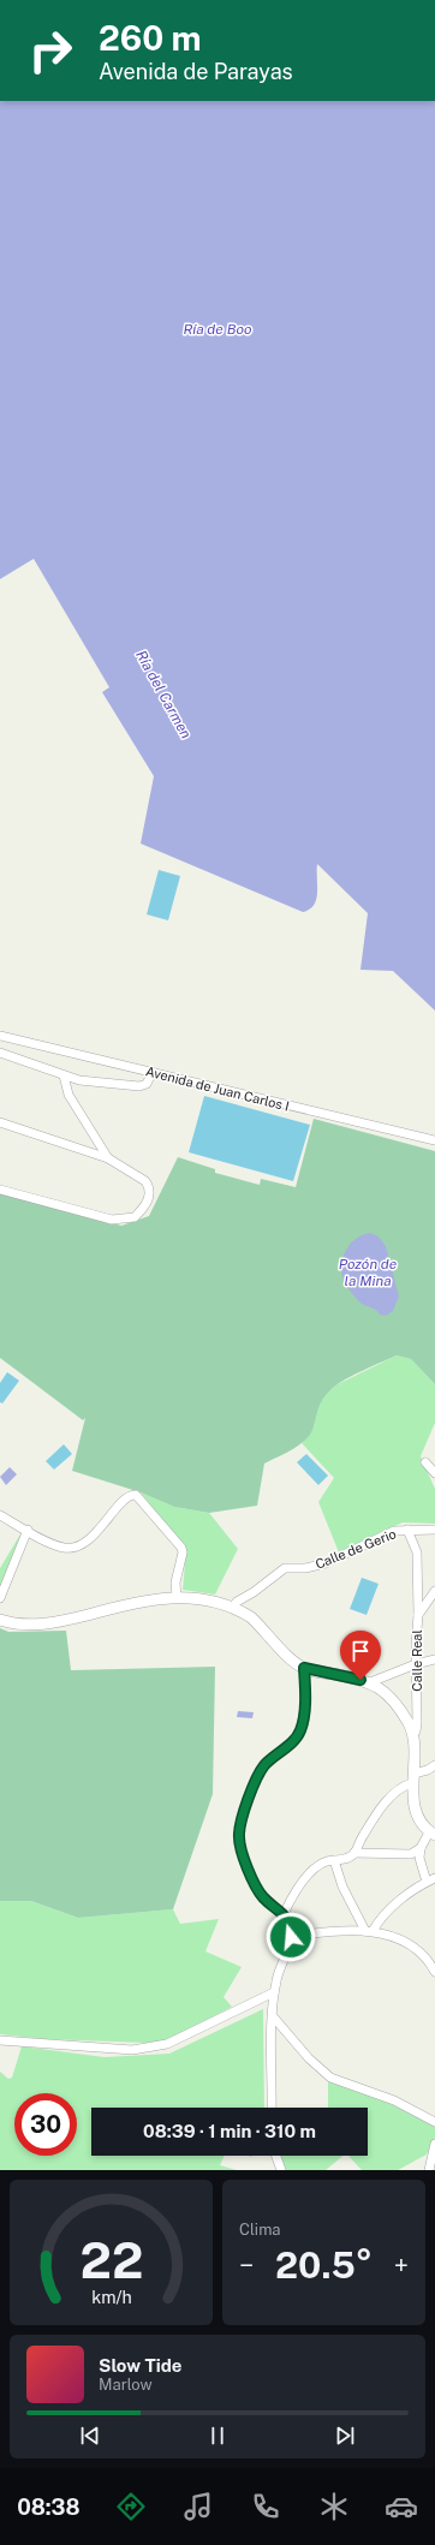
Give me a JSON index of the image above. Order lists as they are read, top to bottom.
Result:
{
  "streets": {
    "street": ["Avenida de Juan Carlos I", "Calle de Gerio", "Calle Real"]
  },
  "crossings": [
    ["Calle de Gerio", "Calle Real"]
  ],
  "water": ["Ría de Boo", "Ría del Carmen", "Pozón de la Mina"],
  "page": {
    "turn": ["260 m", "Avenida de Parayas"],
    "limit": "30",
    "trip": "08:39 · 1 min · 310 m",
    "tile": "Clima",
    "heat": ["−", "20.5°", "+"],
    "song": ["Slow Tide", "Marlow"],
    "tabs": "08:38",
    "gauge": ["22", "km/h"]
  }
}
